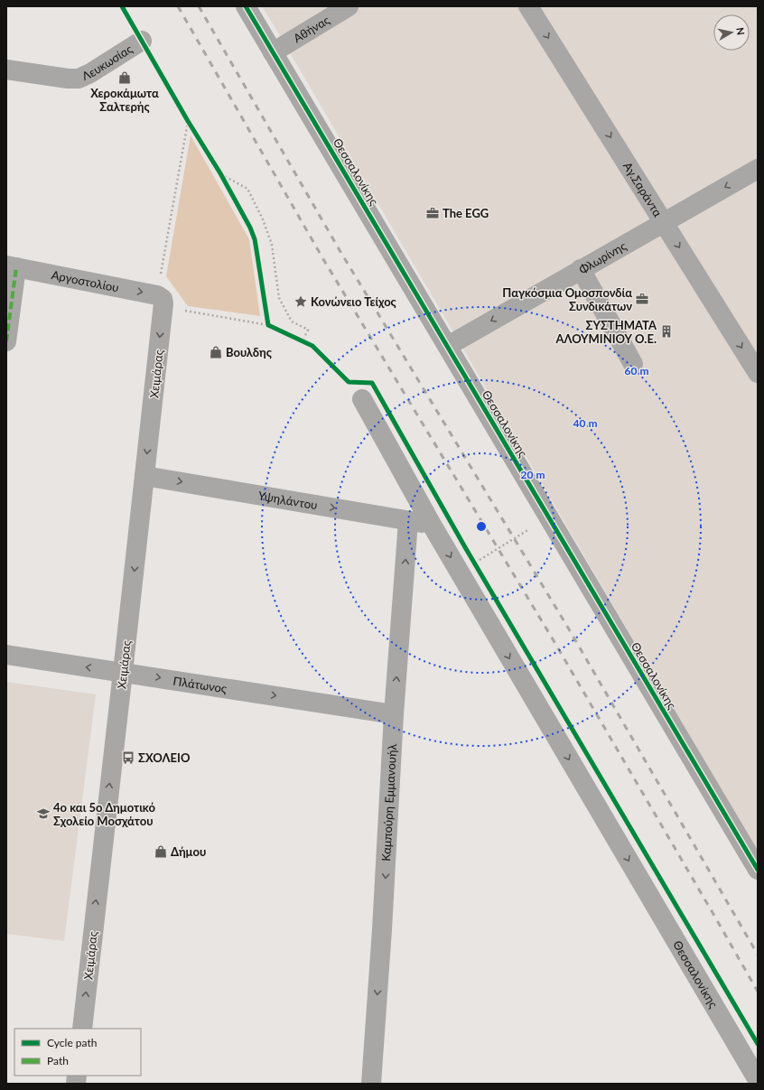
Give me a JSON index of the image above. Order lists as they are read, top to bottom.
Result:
{
  "streets": {
    "street": [
      "Αθήνας",
      "Λευκωσίας",
      "Θεσσαλονίκης",
      "Αγ.Σαράντα",
      "Φλωρίνης",
      "Αργοστολίου",
      "Χειμάρας",
      "Υψηλάντου",
      "Πλάτωνος",
      "Καμπούρη Εμμανουήλ"
    ]
  },
  "crossings": [
    ["Αθήνας", "Θεσσαλονίκης"],
    ["Θεσσαλονίκης", "Φλωρίνης"],
    ["Θεσσαλονίκης", "Υψηλάντου"],
    ["Αγ.Σαράντα", "Φλωρίνης"],
    ["Αργοστολίου", "Χειμάρας"],
    ["Χειμάρας", "Υψηλάντου"],
    ["Χειμάρας", "Πλάτωνος"],
    ["Υψηλάντου", "Καμπούρη Εμμανουήλ"],
    ["Πλάτωνος", "Καμπούρη Εμμανουήλ"]
  ],
  "one_way": [
    "Αγ.Σαράντα",
    "Φλωρίνης",
    "Αργοστολίου",
    "Υψηλάντου"
  ],
  "places": {
    "shop": ["Χεροκάμωτα Σαλτερής", "Βουλδης", "Δήμου"],
    "office": ["The EGG", "Παγκόσμια Ομοσπονδία Συνδικάτων"],
    "place": ["Κονώνειο Τείχος"],
    "building": ["ΣΥΣΤΗΜΑΤΑ ΑΛΟΥΜΙΝΙΟΥ Ο.Ε."],
    "bus stop": ["ΣΧΟΛΕΙΟ"],
    "school or university": ["4ο και 5ο Δημοτικό Σχολείο Μοσχάτου"]
  },
  "legend": ["Cycle path", "Path"],
  "north": "right",
  "rings": ["60 m", "40 m", "20 m"]
}
